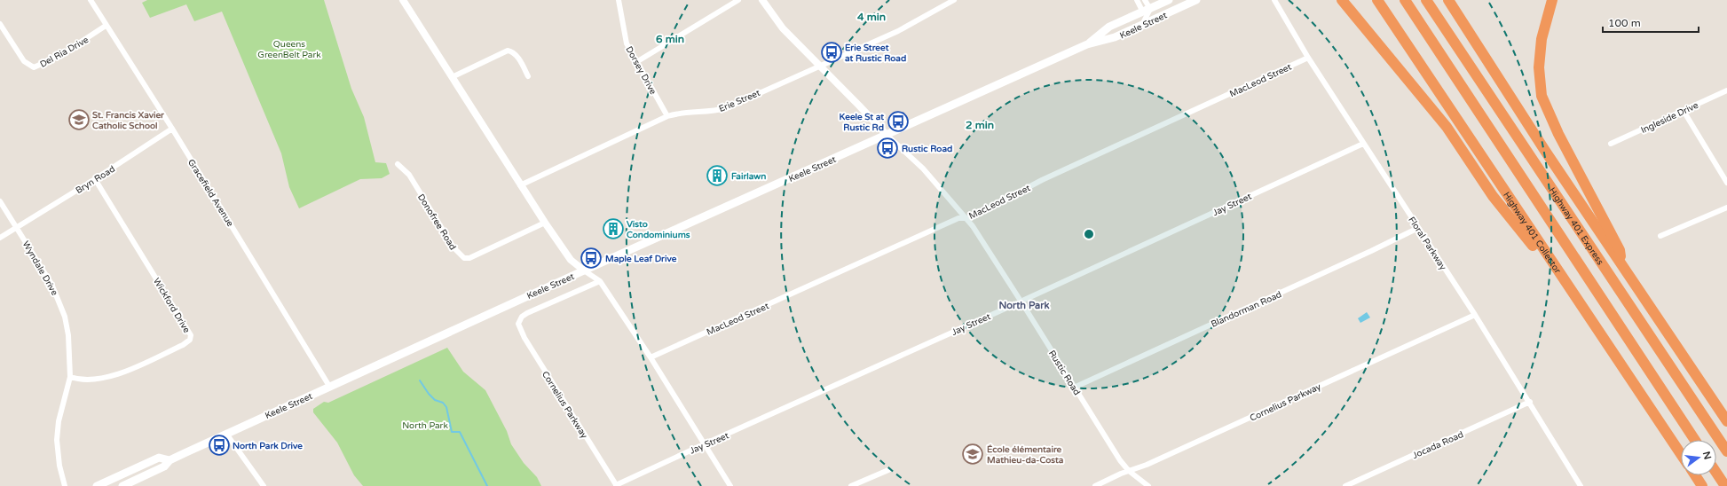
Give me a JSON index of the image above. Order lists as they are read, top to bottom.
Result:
{
  "streets": {
    "highway": ["Highway 401 Express", "Highway 401 Collector"],
    "main road": ["Keele Street"],
    "street": [
      "Del Ria Drive",
      "Dorsey Drive",
      "MacLeod Street",
      "Erie Street",
      "Ingleside Drive",
      "Bryn Road",
      "Gracefield Avenue",
      "Jay Street",
      "Donofree Road",
      "Floral Parkway",
      "Wyndale Drive",
      "Wickford Drive",
      "Blandorman Road",
      "Rustic Road",
      "Cornelius Parkway",
      "Jocada Road"
    ]
  },
  "crossings": [
    ["Keele Street", "Gracefield Avenue"],
    ["Keele Street", "Rustic Road"],
    ["Keele Street", "Cornelius Parkway"],
    ["Del Ria Drive", "Gracefield Avenue"],
    ["Dorsey Drive", "Erie Street"],
    ["MacLeod Street", "Floral Parkway"],
    ["MacLeod Street", "Rustic Road"],
    ["Erie Street", "Rustic Road"],
    ["Bryn Road", "Gracefield Avenue"],
    ["Bryn Road", "Wyndale Drive"],
    ["Bryn Road", "Wickford Drive"],
    ["Jay Street", "Floral Parkway"],
    ["Jay Street", "Rustic Road"],
    ["Jay Street", "Cornelius Parkway"],
    ["Floral Parkway", "Blandorman Road"],
    ["Floral Parkway", "Cornelius Parkway"],
    ["Floral Parkway", "Jocada Road"],
    ["Wyndale Drive", "Wickford Drive"],
    ["Blandorman Road", "Rustic Road"],
    ["Rustic Road", "Cornelius Parkway"]
  ],
  "districts": ["North Park"],
  "parks": ["Queens GreenBelt Park", "North Park"],
  "places": {
    "bus stop": [
      "Erie Street at Rustic Road",
      "Keele St at Rustic Rd",
      "Rustic Road",
      "Maple Leaf Drive",
      "North Park Drive"
    ],
    "school or university": ["St. Francis Xavier Catholic School", "École élémentaire Mathieu-da-Costa"],
    "building": ["Fairlawn", "Visto Condominiums"]
  },
  "scale_bar": "100 m",
  "north": "right",
  "rings": ["4 min", "6 min", "2 min"]
}
